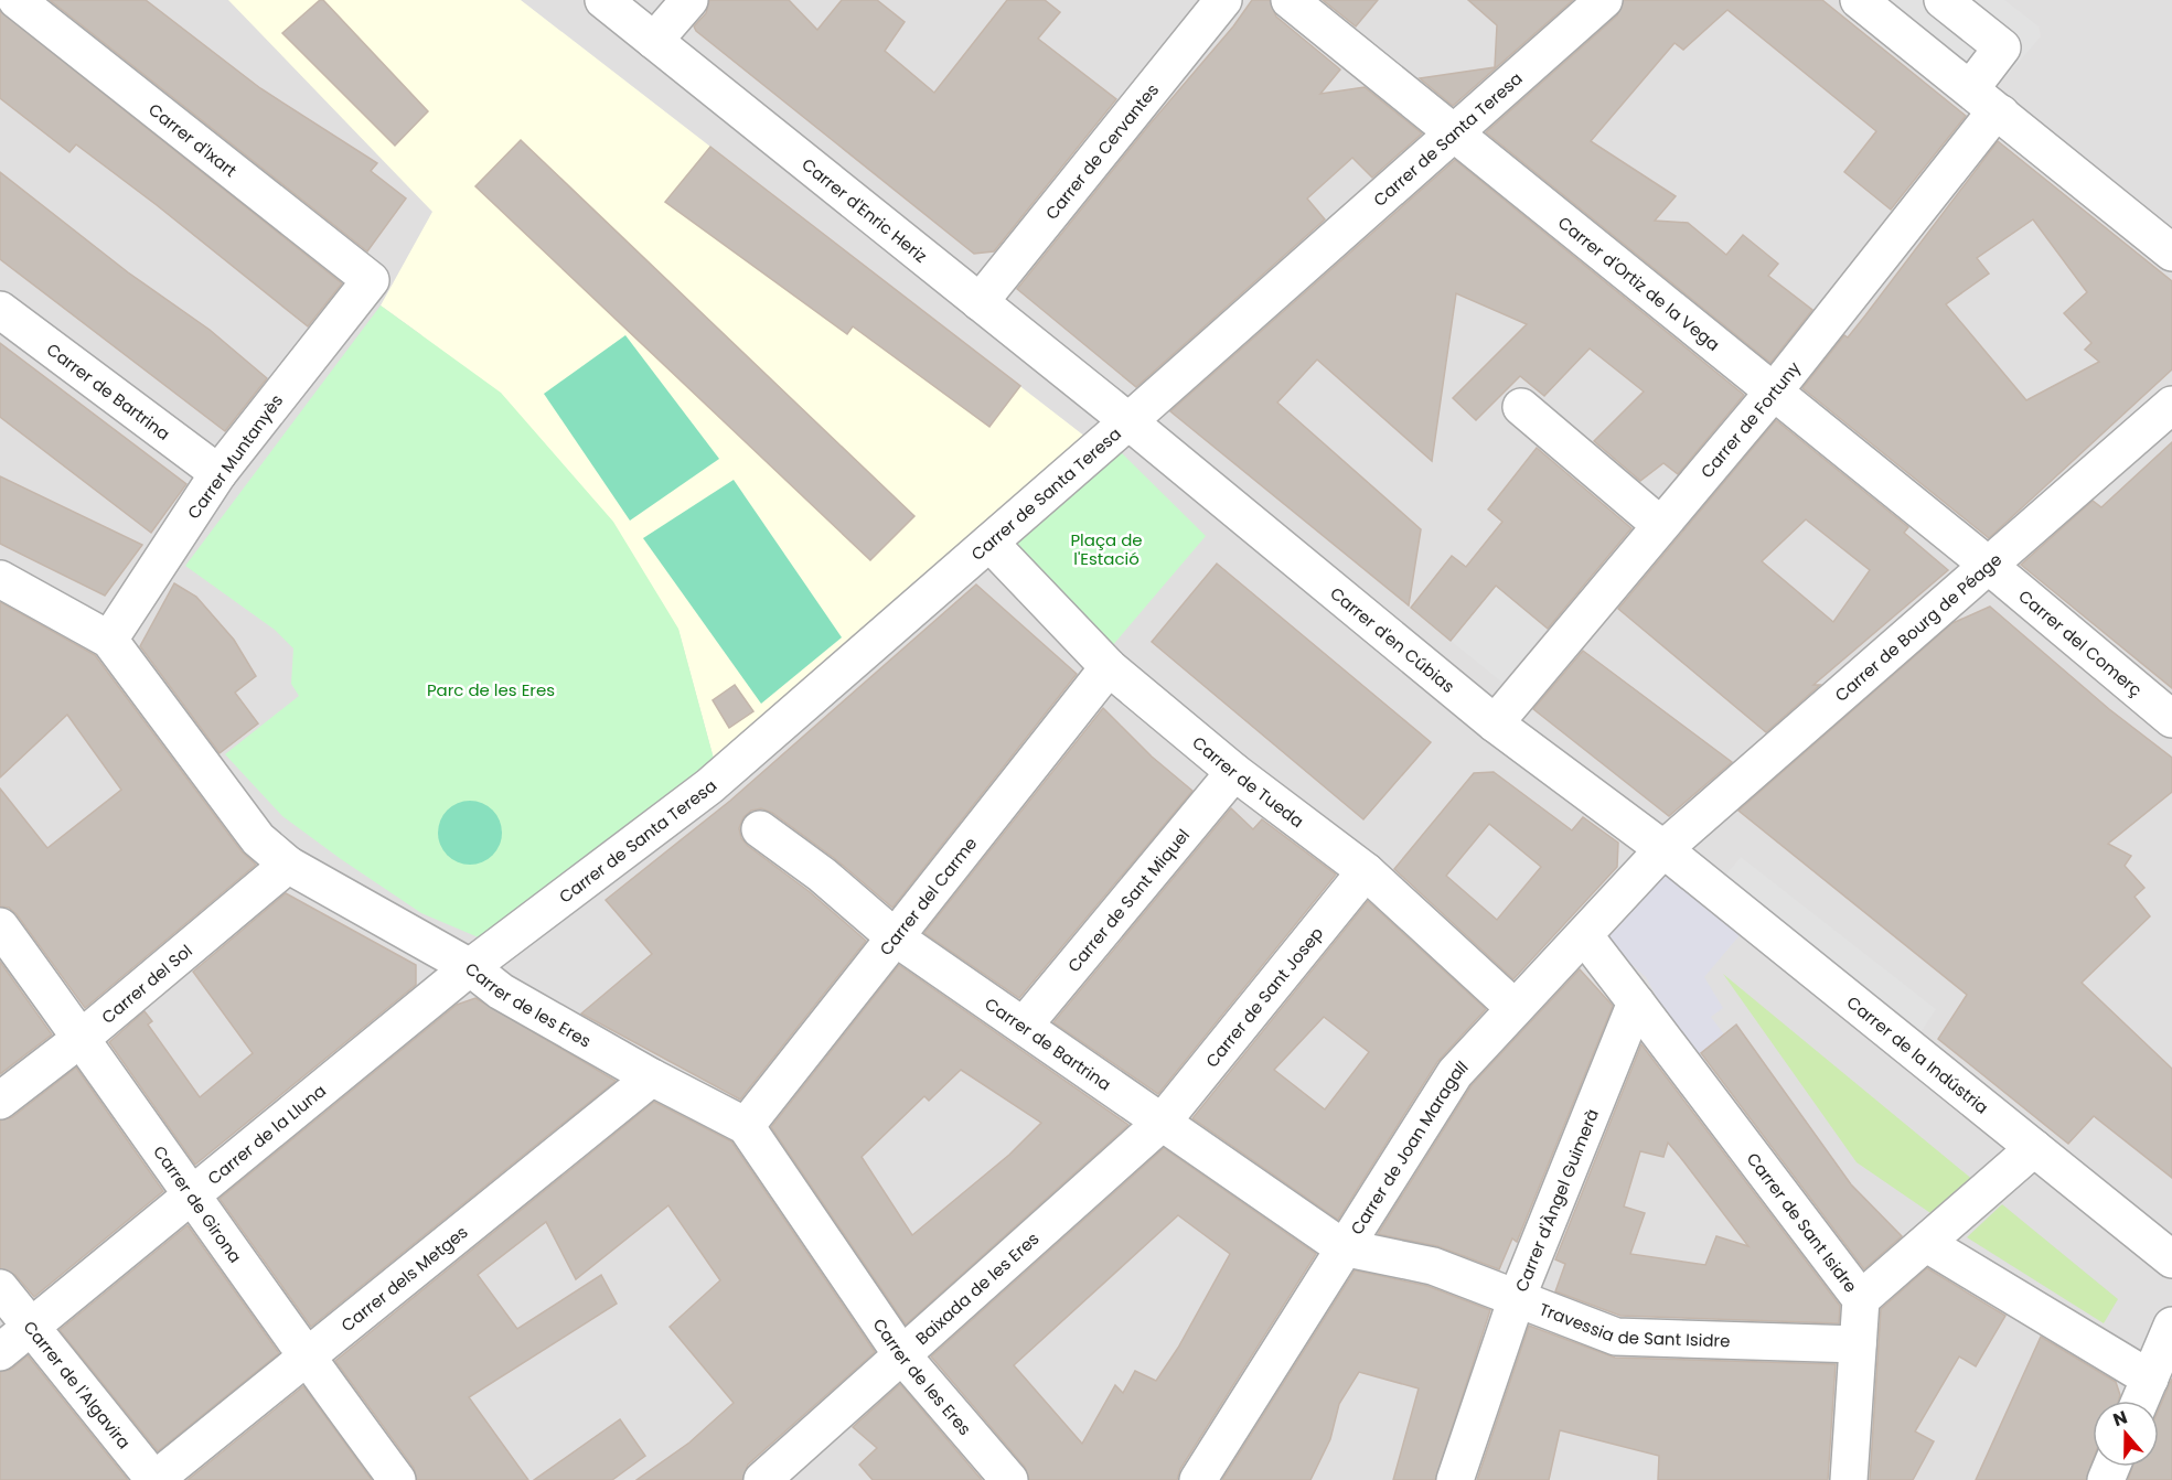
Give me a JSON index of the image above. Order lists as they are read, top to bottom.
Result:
{
  "streets": {
    "street": [
      "Carrer de Santa Teresa",
      "Carrer d'Ixart",
      "Carrer de Cervantes",
      "Carrer d'Enric Heriz",
      "Carrer d'Ortiz de la Vega",
      "Carrer de Bartrina",
      "Carrer de Fortuny",
      "Carrer Muntanyès",
      "Carrer de Bourg de Péage",
      "Carrer d'en Cúbias",
      "Carrer del Comerç",
      "Carrer de Tueda",
      "Carrer del Carme",
      "Carrer de Sant Miquel",
      "Carrer del Sol",
      "Carrer de Sant Josep",
      "Carrer de les Eres",
      "Carrer de la Indústria",
      "Carrer de la Lluna",
      "Carrer de Joan Maragall",
      "Carrer d'Àngel Guimerà",
      "Carrer de Girona",
      "Carrer de Sant Isidre",
      "Carrer dels Metges",
      "Baixada de les Eres",
      "Travessia de Sant Isidre",
      "Carrer de l'Algavira"
    ]
  },
  "crossings": [
    ["Carrer de Santa Teresa", "Carrer d'Enric Heriz"],
    ["Carrer de Santa Teresa", "Carrer d'Ortiz de la Vega"],
    ["Carrer de Santa Teresa", "Carrer d'en Cúbias"],
    ["Carrer de Santa Teresa", "Carrer de Tueda"],
    ["Carrer de Santa Teresa", "Carrer de les Eres"],
    ["Carrer de Santa Teresa", "Carrer de la Lluna"],
    ["Carrer d'Ixart", "Carrer Muntanyès"],
    ["Carrer de Cervantes", "Carrer d'Enric Heriz"],
    ["Carrer d'Enric Heriz", "Carrer d'en Cúbias"],
    ["Carrer d'Ortiz de la Vega", "Carrer de Fortuny"],
    ["Carrer d'Ortiz de la Vega", "Carrer de Bourg de Péage"],
    ["Carrer d'Ortiz de la Vega", "Carrer del Comerç"],
    ["Carrer de Bartrina", "Carrer Muntanyès"],
    ["Carrer de Bartrina", "Carrer del Carme"],
    ["Carrer de Bartrina", "Carrer de Sant Miquel"],
    ["Carrer de Bartrina", "Carrer de Sant Josep"],
    ["Carrer de Bartrina", "Carrer de Joan Maragall"],
    ["Carrer de Bartrina", "Baixada de les Eres"],
    ["Carrer de Bartrina", "Travessia de Sant Isidre"],
    ["Carrer de Fortuny", "Carrer d'en Cúbias"],
    ["Carrer Muntanyès", "Carrer de les Eres"],
    ["Carrer de Bourg de Péage", "Carrer d'en Cúbias"],
    ["Carrer de Bourg de Péage", "Carrer del Comerç"],
    ["Carrer de Bourg de Péage", "Carrer de la Indústria"],
    ["Carrer de Bourg de Péage", "Carrer de Joan Maragall"],
    ["Carrer d'en Cúbias", "Carrer de la Indústria"],
    ["Carrer d'en Cúbias", "Carrer de Joan Maragall"],
    ["Carrer de Tueda", "Carrer del Carme"],
    ["Carrer de Tueda", "Carrer de Sant Miquel"],
    ["Carrer de Tueda", "Carrer de Sant Josep"],
    ["Carrer de Tueda", "Carrer de Joan Maragall"],
    ["Carrer del Carme", "Carrer de les Eres"],
    ["Carrer del Sol", "Carrer de les Eres"],
    ["Carrer del Sol", "Carrer de Girona"],
    ["Carrer de Sant Josep", "Baixada de les Eres"],
    ["Carrer de les Eres", "Carrer de la Lluna"],
    ["Carrer de les Eres", "Carrer dels Metges"],
    ["Carrer de les Eres", "Baixada de les Eres"],
    ["Carrer de la Indústria", "Carrer de Joan Maragall"],
    ["Carrer de la Lluna", "Carrer de Girona"],
    ["Carrer de la Lluna", "Carrer de l'Algavira"],
    ["Carrer de Joan Maragall", "Travessia de Sant Isidre"],
    ["Carrer d'Àngel Guimerà", "Carrer de Sant Isidre"],
    ["Carrer d'Àngel Guimerà", "Travessia de Sant Isidre"],
    ["Carrer de Girona", "Carrer dels Metges"],
    ["Carrer de Sant Isidre", "Travessia de Sant Isidre"],
    ["Carrer dels Metges", "Carrer de l'Algavira"]
  ],
  "parks": ["Plaça de l'Estació", "Parc de les Eres"],
  "north": "top"
}
